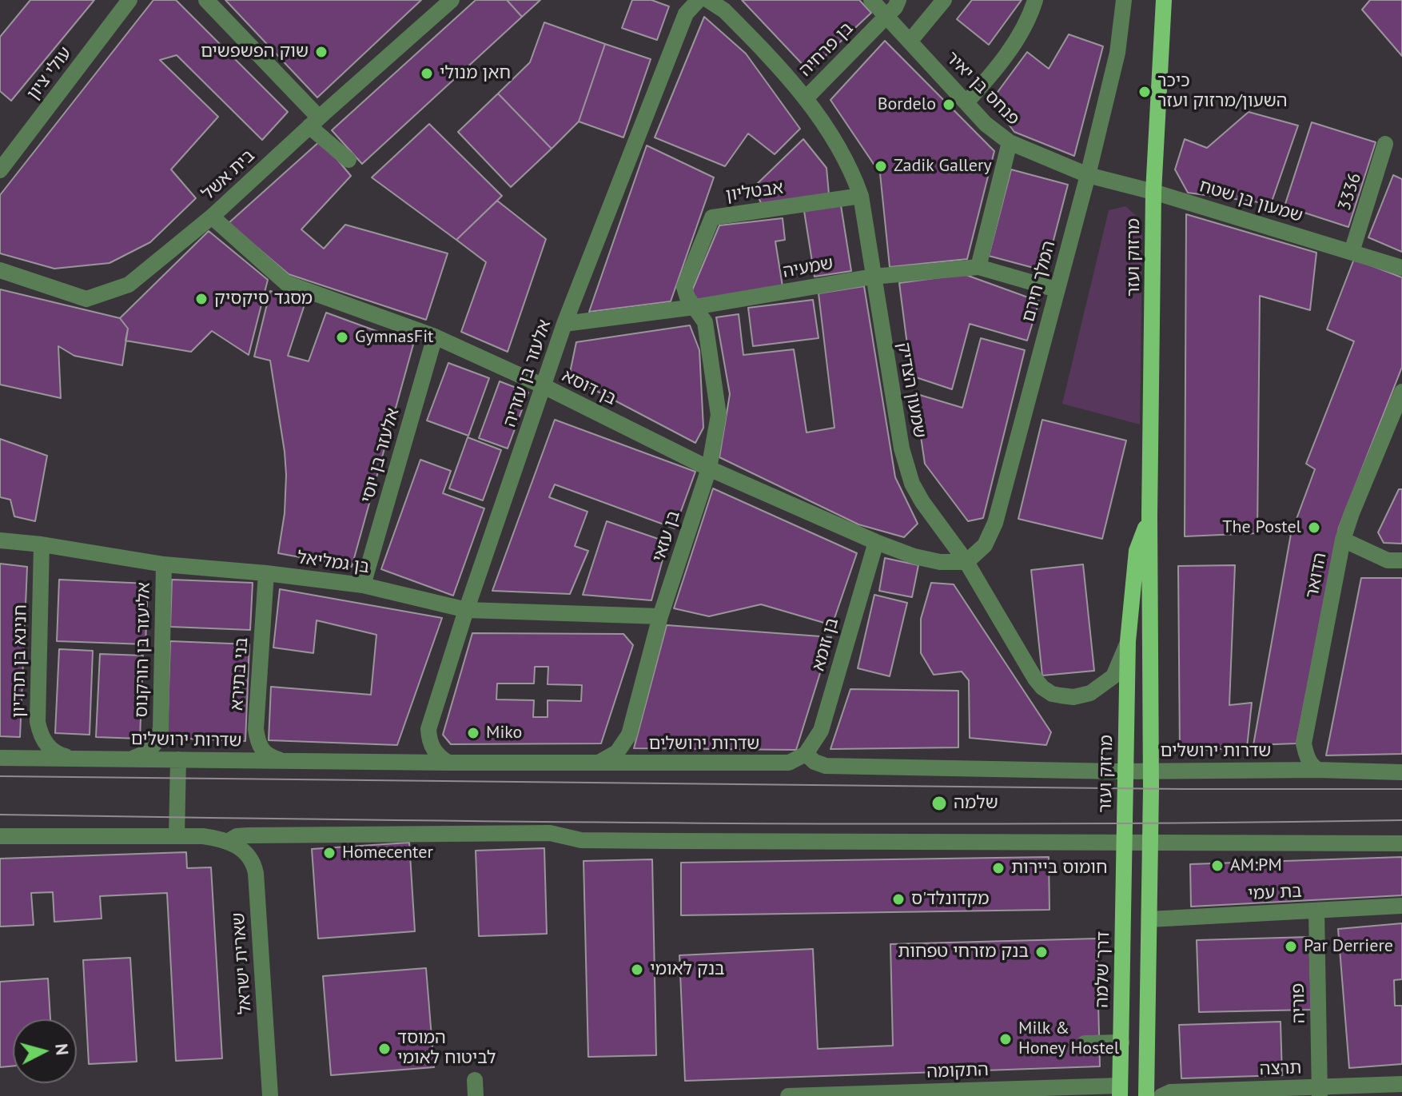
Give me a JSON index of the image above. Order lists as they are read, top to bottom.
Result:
{
  "streets": {
    "main road": ["מרזוק ועזר", "דרך שלמה"],
    "street": [
      "בן פרחיה",
      "עולי ציון",
      "פנחס בן יאיר",
      "בית אשל",
      "אבטליון",
      "3336",
      "שמעון בן שטח",
      "שמעיה",
      "המלך חירם",
      "אלעזר בן עזריה",
      "בן דוסא",
      "שמעון הצדיק",
      "אלעזר בן יוסי",
      "בן עזאי",
      "בן גמליאל",
      "הדואר",
      "בן זומא",
      "אליעזר בן הורקנוס",
      "חנינא בן תרדיון",
      "בני בתירא",
      "שדרות ירושלים",
      "בת עמי",
      "שארית ישראל",
      "פוריה",
      "תרצה",
      "התקומה"
    ]
  },
  "crossings": [
    ["בן פרחיה", "פנחס בן יאיר"],
    ["בן פרחיה", "שמעון הצדיק"],
    ["פנחס בן יאיר", "שמעון בן שטח"],
    ["פנחס בן יאיר", "המלך חירם"],
    ["בית אשל", "בן דוסא"],
    ["אבטליון", "שמעיה"],
    ["אבטליון", "שמעון הצדיק"],
    ["אבטליון", "בן עזאי"],
    ["3336", "שמעון בן שטח"],
    ["שמעון בן שטח", "מרזוק ועזר"],
    ["שמעון בן שטח", "המלך חירם"],
    ["מרזוק ועזר", "שמעון הצדיק"],
    ["מרזוק ועזר", "שדרות ירושלים"],
    ["מרזוק ועזר", "דרך שלמה"],
    ["שמעיה", "המלך חירם"],
    ["שמעיה", "אלעזר בן עזריה"],
    ["שמעיה", "שמעון הצדיק"],
    ["שמעיה", "בן עזאי"],
    ["המלך חירם", "בן דוסא"],
    ["המלך חירם", "שמעון הצדיק"],
    ["אלעזר בן עזריה", "בן דוסא"],
    ["אלעזר בן עזריה", "בן גמליאל"],
    ["אלעזר בן עזריה", "שדרות ירושלים"],
    ["בן דוסא", "שמעון הצדיק"],
    ["בן דוסא", "אלעזר בן יוסי"],
    ["בן דוסא", "בן עזאי"],
    ["בן דוסא", "בן זומא"],
    ["אלעזר בן יוסי", "בן גמליאל"],
    ["בן עזאי", "בן גמליאל"],
    ["בן עזאי", "שדרות ירושלים"],
    ["בן גמליאל", "אליעזר בן הורקנוס"],
    ["בן גמליאל", "חנינא בן תרדיון"],
    ["בן גמליאל", "בני בתירא"],
    ["הדואר", "שדרות ירושלים"],
    ["בן זומא", "שדרות ירושלים"],
    ["אליעזר בן הורקנוס", "שדרות ירושלים"],
    ["חנינא בן תרדיון", "שדרות ירושלים"],
    ["בני בתירא", "שדרות ירושלים"],
    ["בת עמי", "פוריה"],
    ["דרך שלמה", "התקומה"],
    ["פוריה", "תרצה"]
  ],
  "places": [
    "שוק הפשפשים",
    "חאן מנולי",
    "כיכר השעון/מרזוק ועזר",
    "Bordelo",
    "Zadik Gallery",
    "מסגד סיקסיק",
    "GymnasFit",
    "The Postel",
    "Miko",
    "שלמה",
    "Homecenter",
    "AM:PM",
    "חומוס ביירות",
    "מקדונלד'ס",
    "Par Derriere",
    "בנק מזרחי טפחות",
    "בנק לאומי",
    "Milk & Honey Hostel",
    "המוסד לביטוח לאומי"
  ],
  "north": "right"
}
